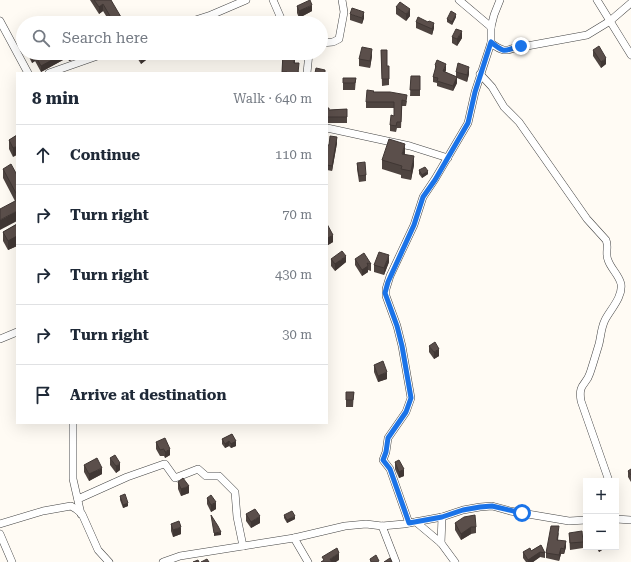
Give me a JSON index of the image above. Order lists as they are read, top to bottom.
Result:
{
  "page": {
    "search": "Search here",
    "heading": ["8 min", "Walk · 640 m"],
    "list": [
      ["Continue", "110 m"],
      ["Turn right", "70 m"],
      ["Turn right", "430 m"],
      ["Turn right", "30 m"],
      "Arrive at destination"
    ],
    "map_buttons": ["+", "−"]
  }
}
